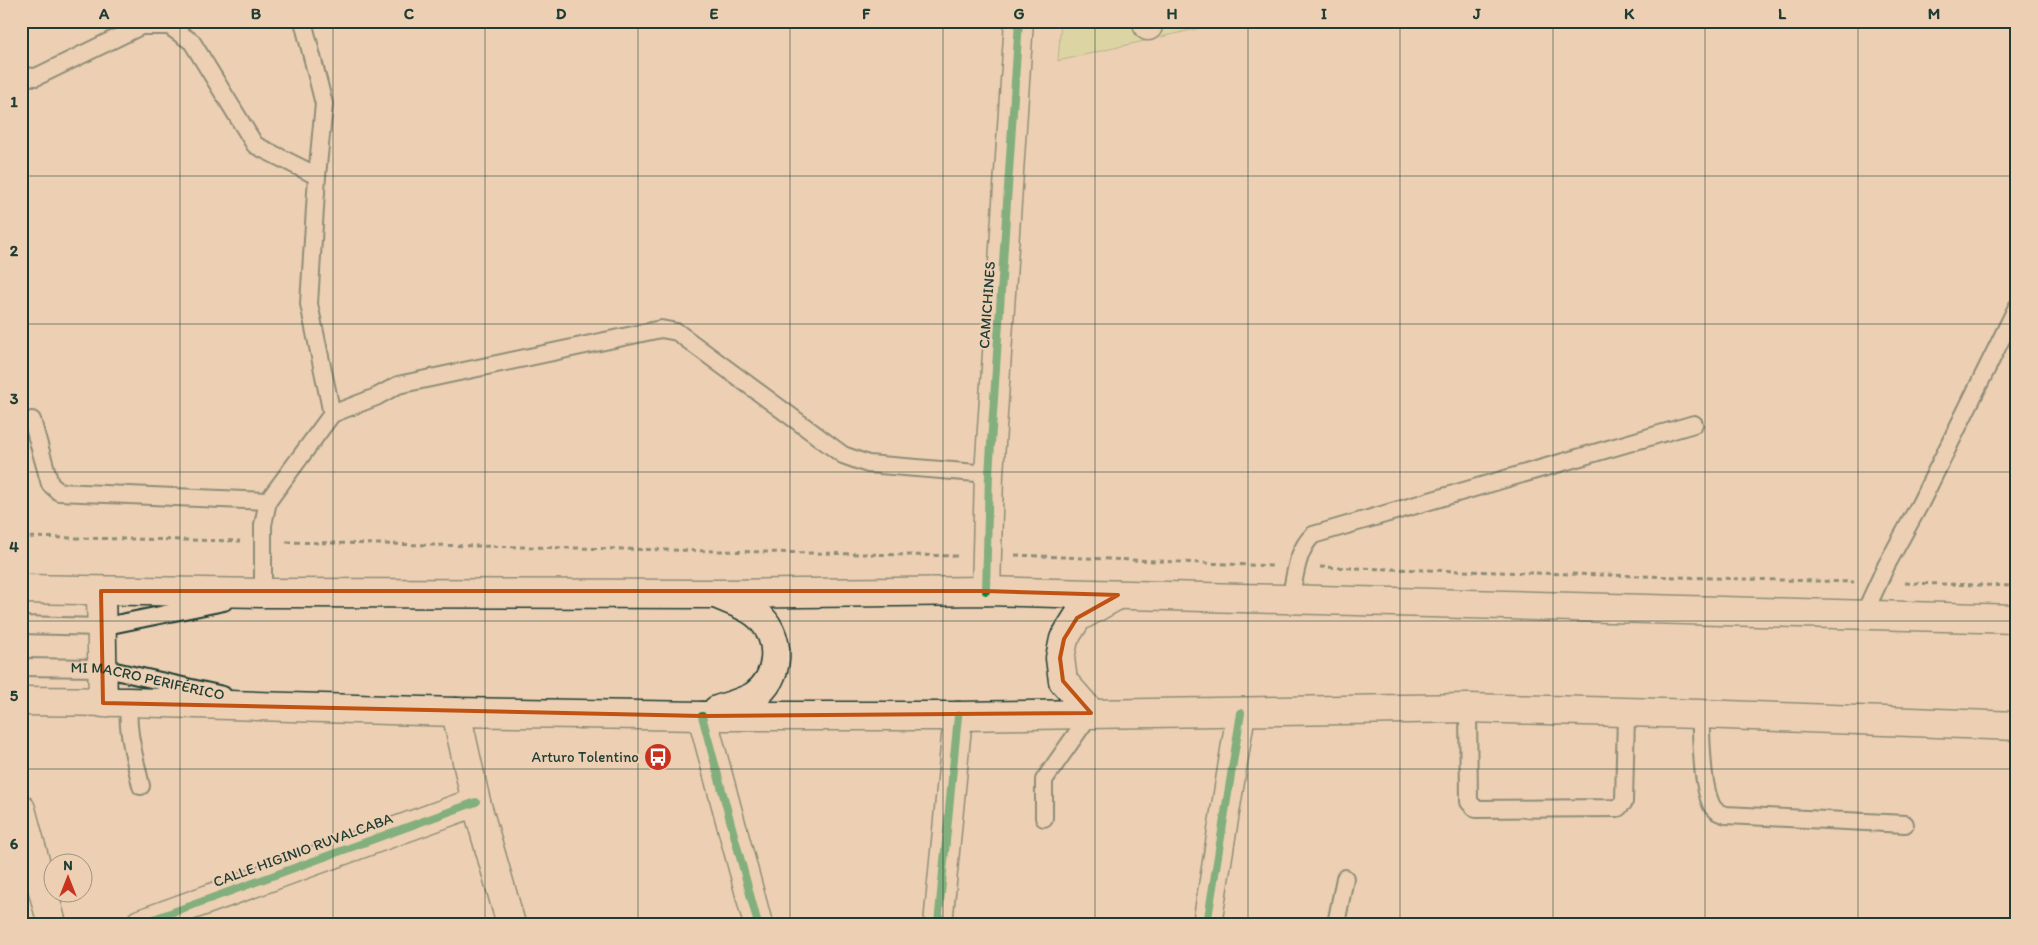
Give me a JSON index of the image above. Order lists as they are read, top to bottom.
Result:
{
  "streets": {
    "main road": ["CAMICHINES", "CALLE HIGINIO RUVALCABA"],
    "lane": ["MI MACRO PERIFÉRICO"]
  },
  "places": {
    "bus stop": ["Arturo Tolentino"]
  },
  "north": "top",
  "grid": {
    "columns": [
      "A",
      "B",
      "C",
      "D",
      "E",
      "F",
      "G",
      "H",
      "I",
      "J",
      "K",
      "L",
      "M"
    ],
    "rows": [
      "1",
      "2",
      "3",
      "4",
      "5",
      "6"
    ]
  }
}
